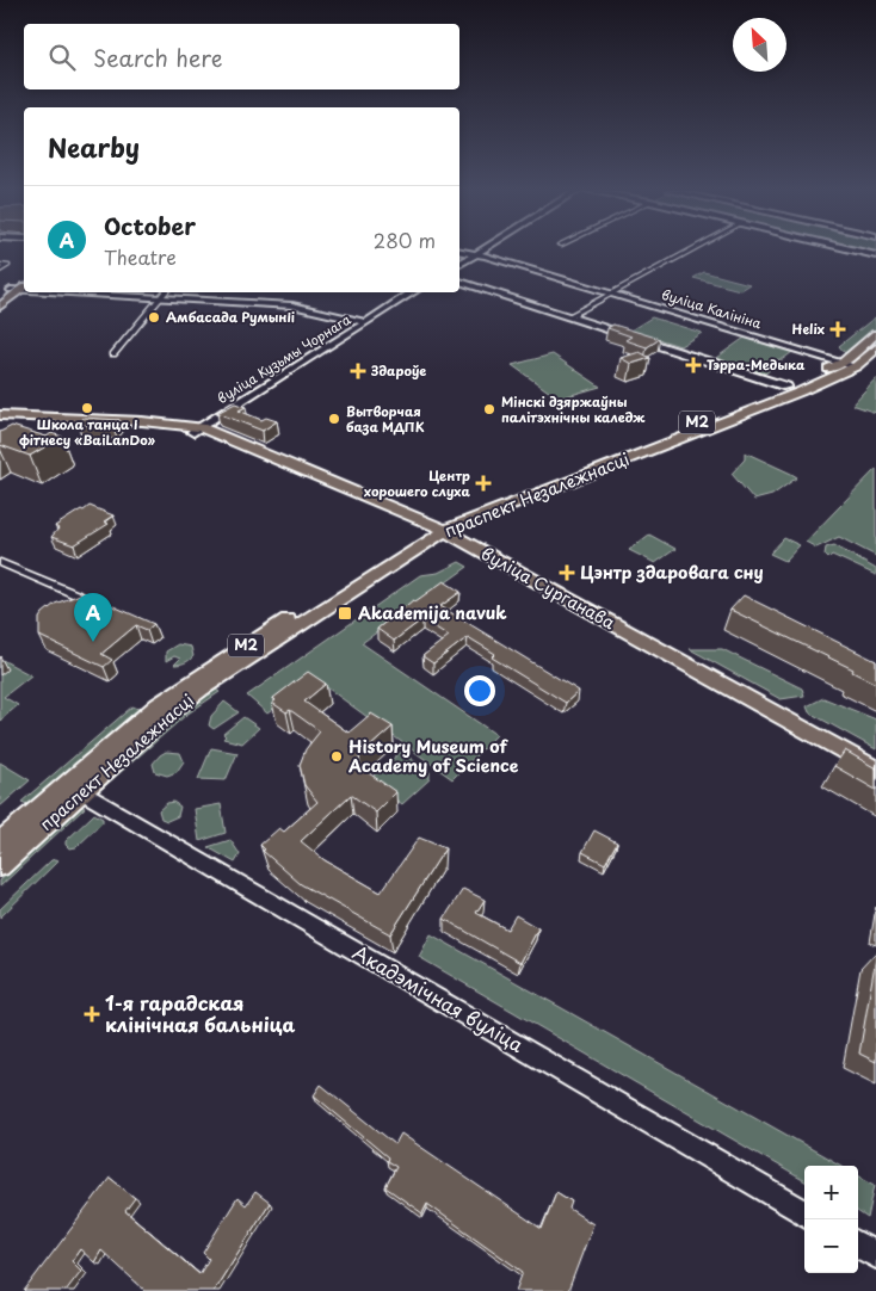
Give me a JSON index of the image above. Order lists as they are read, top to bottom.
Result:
{
  "streets": {
    "main road": [
      "вуліца Калініна",
      "вуліца Кузьмы Чорнага",
      "М2",
      "праспект Незалежнасці",
      "вуліца Сурганава",
      "Акадэмічная вуліца"
    ]
  },
  "crossings": [
    ["вуліца Калініна", "праспект Незалежнасці"],
    ["вуліца Кузьмы Чорнага", "вуліца Сурганава"],
    ["праспект Незалежнасці", "вуліца Сурганава"],
    ["праспект Незалежнасці", "Акадэмічная вуліца"]
  ],
  "places": {
    "other": [
      "Амбасада Румыніі",
      "Школа танца і фітнесу «BaiLanDo»",
      "Мінскі дзяржаўны палітэхнічны каледж",
      "Вытворчая база МДПК",
      "History Museum of Academy of Science"
    ],
    "health": [
      "Helix",
      "Тэрра-Медыка",
      "Здароўе",
      "Центр хорошего слуха",
      "Цэнтр здаровага сну",
      "1-я гарадская клінічная бальніца"
    ],
    "transit": ["Akademija navuk"]
  },
  "north": "top left",
  "page": {
    "search": "Search here",
    "heading": "Nearby",
    "list": [
      {
        "mark": "A",
        "name": "October",
        "note": "Theatre",
        "value": "280 m"
      }
    ],
    "pins": "A",
    "map_buttons": ["+", "−"]
  }
}
